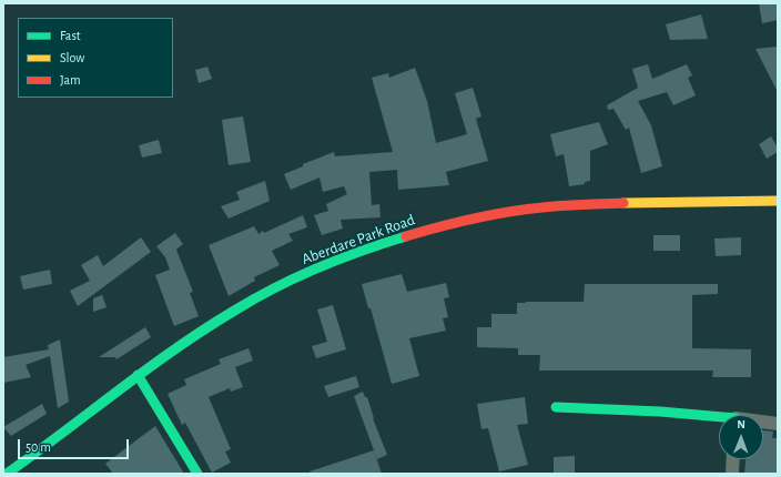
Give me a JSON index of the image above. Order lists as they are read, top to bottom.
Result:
{
  "streets": {
    "street": ["Aberdare Park Road"]
  },
  "legend": ["Fast", "Slow", "Jam"],
  "scale_bar": "50 m",
  "north": "top"
}
